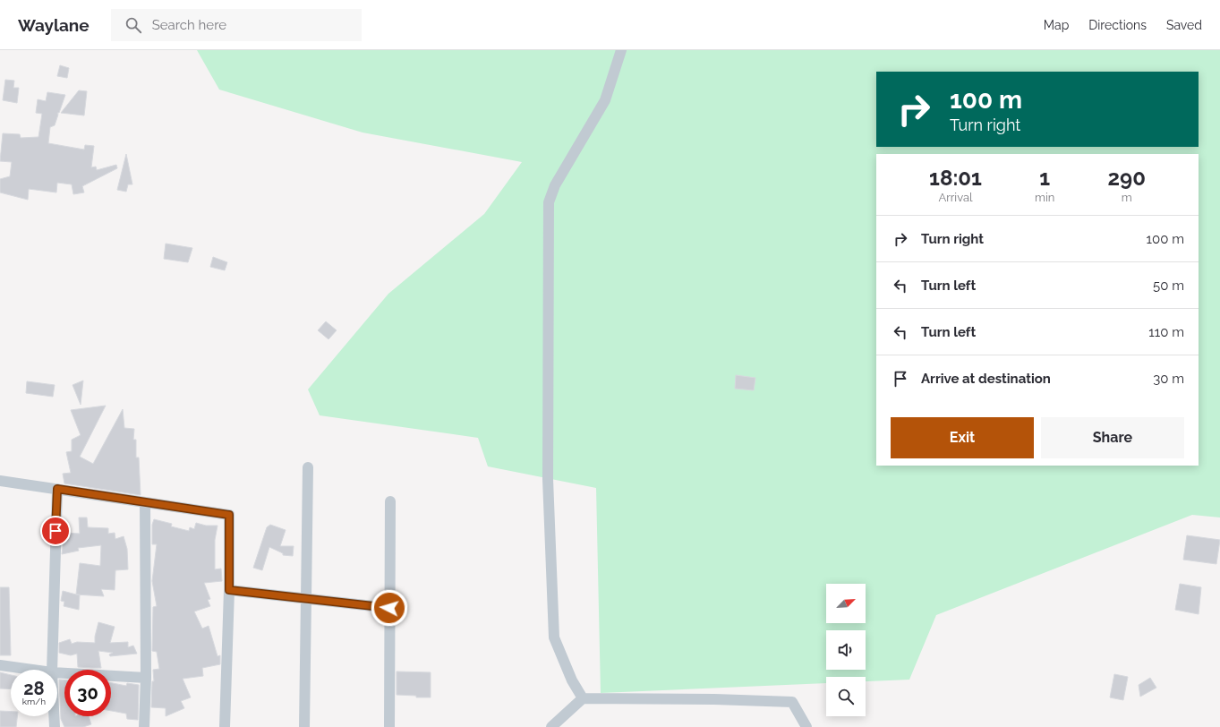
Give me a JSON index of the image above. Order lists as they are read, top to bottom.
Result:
{
  "north": "top right",
  "page": {
    "header": "Waylane",
    "search": "Search here",
    "nav": ["Map", "Directions", "Saved"],
    "turn": ["100 m", "Turn right"],
    "eta": [
      "18:01",
      "Arrival",
      "1",
      "min",
      "290",
      "m"
    ],
    "list": [
      {
        "name": "Turn right",
        "value": "100 m"
      },
      {
        "name": "Turn left",
        "value": "50 m"
      },
      {
        "name": "Turn left",
        "value": "110 m"
      },
      {
        "name": "Arrive at destination",
        "value": "30 m"
      }
    ],
    "buttons": ["Exit", "Share"],
    "speed": "28 km/h",
    "limit": "30"
  }
}
